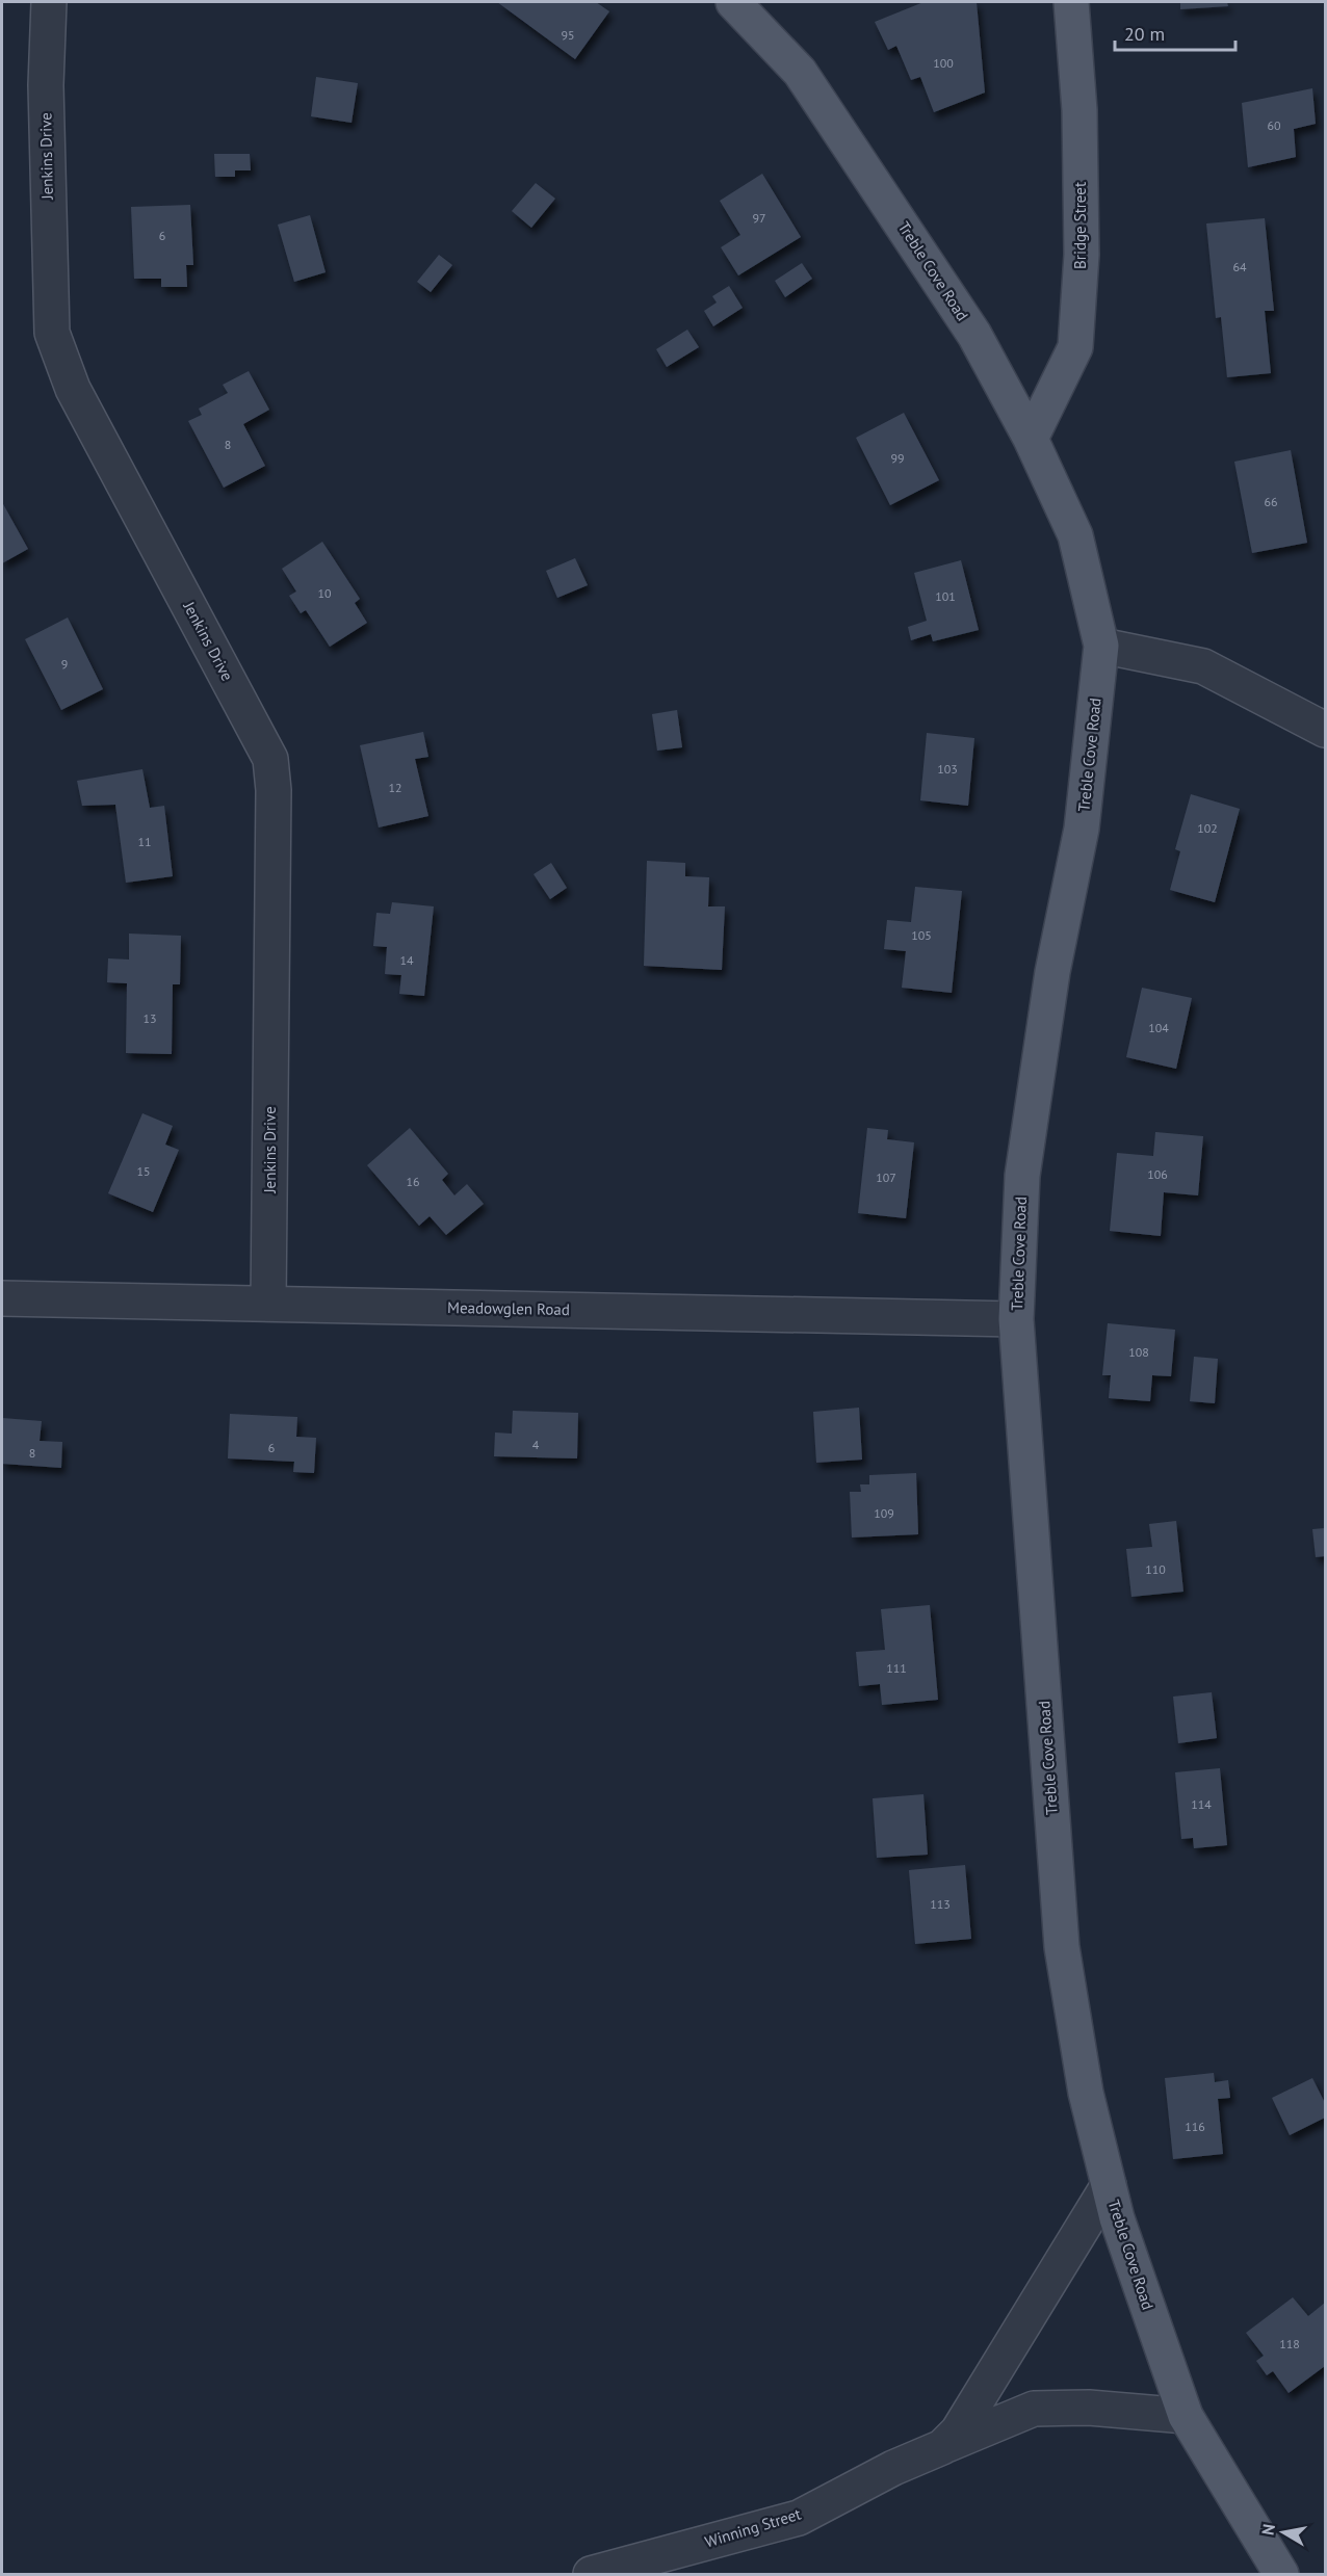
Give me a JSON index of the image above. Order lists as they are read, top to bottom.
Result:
{
  "streets": {
    "main road": ["Bridge Street", "Treble Cove Road"],
    "street": ["Jenkins Drive", "Meadowglen Road", "Winning Street"]
  },
  "crossings": [
    ["Jenkins Drive", "Meadowglen Road"],
    ["Bridge Street", "Treble Cove Road"],
    ["Treble Cove Road", "Meadowglen Road"],
    ["Treble Cove Road", "Winning Street"]
  ],
  "house_numbers": [
    "95",
    "100",
    "60",
    "97",
    "6",
    "64",
    "8",
    "99",
    "66",
    "10",
    "101",
    "9",
    "103",
    "12",
    "102",
    "11",
    "105",
    "14",
    "13",
    "104",
    "15",
    "106",
    "107",
    "16",
    "108",
    "4",
    "6",
    "8",
    "109",
    "110",
    "111",
    "114",
    "113",
    "116",
    "118"
  ],
  "scale_bar": "20 m",
  "north": "left"
}
